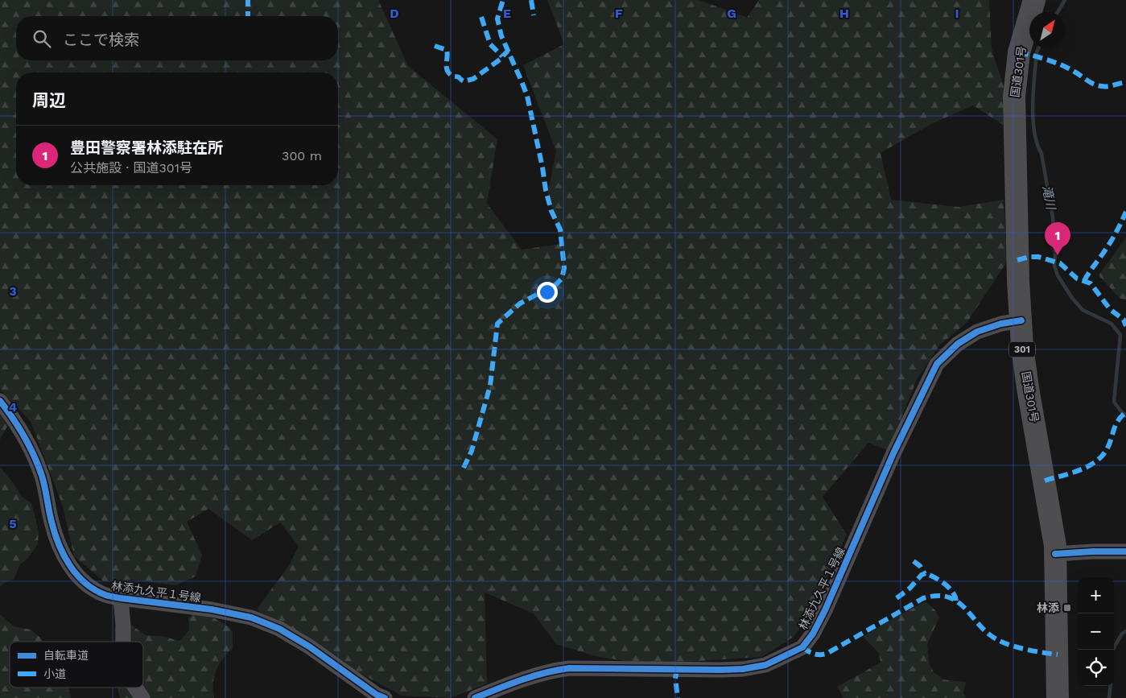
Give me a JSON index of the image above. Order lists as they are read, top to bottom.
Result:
{
  "streets": {
    "highway": ["国道301号", "301"],
    "street": ["林添九久平１号線"]
  },
  "crossings": [
    ["国道301号", "林添九久平１号線"]
  ],
  "water": ["滝川"],
  "places": {
    "transit": ["林添"]
  },
  "legend": ["自転車道", "小道"],
  "north": "top right",
  "page": {
    "search": "ここで検索",
    "heading": "周辺",
    "list": [
      {
        "mark": "1",
        "name": "豊田警察署林添駐在所",
        "note": "公共施設 · 国道301号",
        "value": "300 m"
      }
    ],
    "pins": "1",
    "map_buttons": ["+", "−"]
  },
  "grid": {
    "columns": [
      "D",
      "E",
      "F",
      "G",
      "H",
      "I"
    ],
    "rows": ["3", "4", "5"]
  }
}
